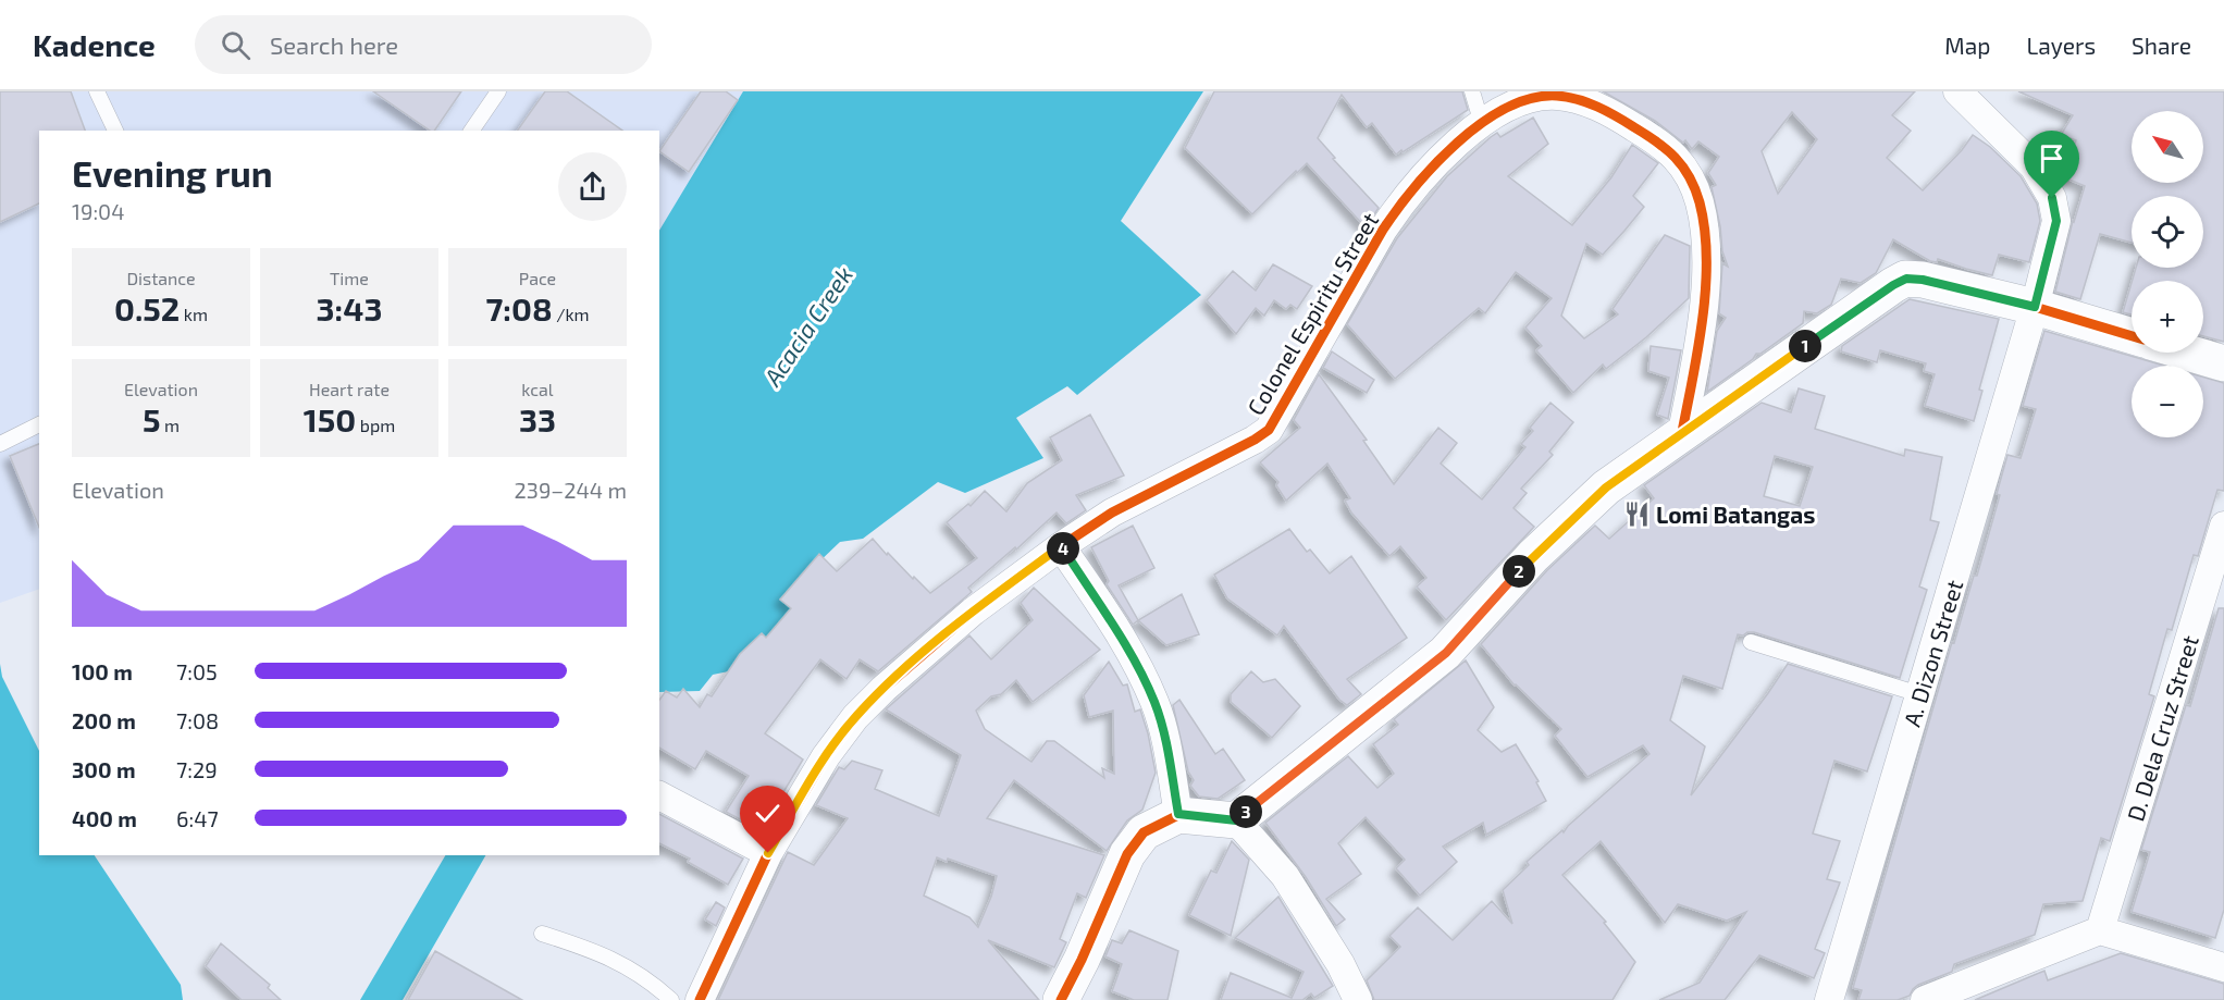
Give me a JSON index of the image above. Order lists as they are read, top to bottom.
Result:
{
  "streets": {
    "street": ["Colonel Espiritu Street", "A. Dizon Street", "D. Dela Cruz Street"]
  },
  "water": ["Acacia Creek"],
  "places": {
    "restaurant": ["Lomi Batangas"]
  },
  "north": "top left",
  "page": {
    "header": "Kadence",
    "search": "Search here",
    "nav": ["Map", "Layers", "Share"],
    "map_buttons": ["+", "−"],
    "heading": ["Evening run", "19:04"],
    "stats": [
      ["Distance", "0.52 km"],
      ["Time", "3:43"],
      ["Pace", "7:08 /km"],
      ["Elevation", "5 m"],
      ["Heart rate", "150 bpm"],
      ["kcal", "33"]
    ],
    "pins": [
      "1",
      "4",
      "2",
      "3"
    ],
    "chart": ["Elevation", "239–244 m"],
    "list": [
      {
        "name": "100 m",
        "note": "7:05"
      },
      {
        "name": "200 m",
        "note": "7:08"
      },
      {
        "name": "300 m",
        "note": "7:29"
      },
      {
        "name": "400 m",
        "note": "6:47"
      }
    ]
  }
}
